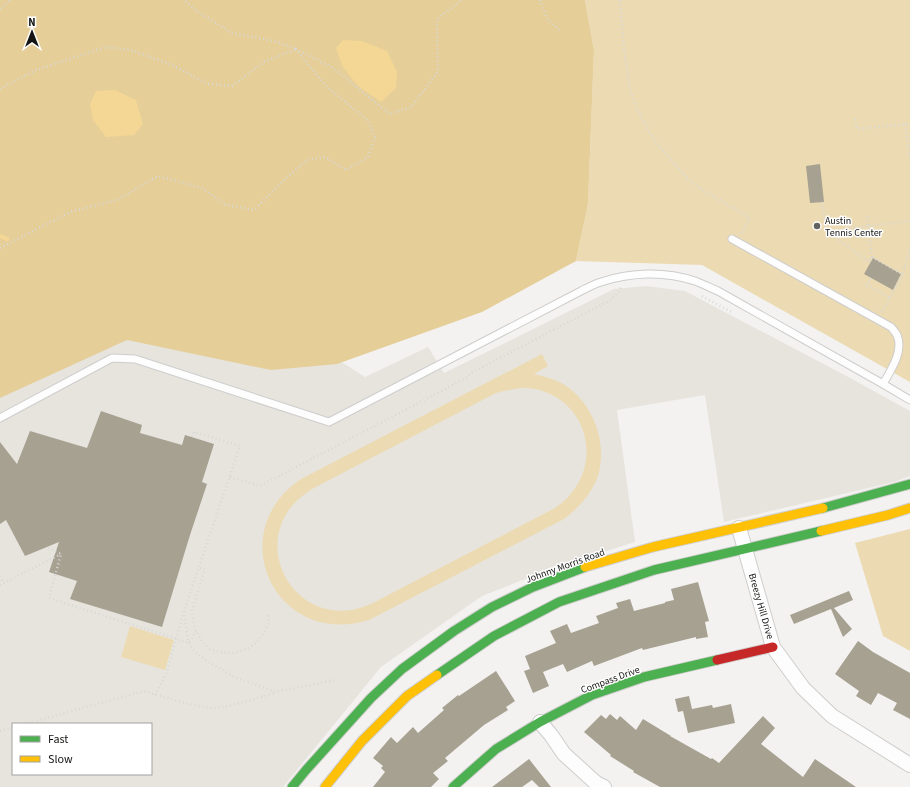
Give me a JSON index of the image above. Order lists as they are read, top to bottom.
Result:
{
  "streets": {
    "street": ["Johnny Morris Road", "Breezy Hill Drive", "Compass Drive"]
  },
  "crossings": [
    ["Johnny Morris Road", "Breezy Hill Drive"],
    ["Breezy Hill Drive", "Compass Drive"]
  ],
  "places": ["Austin Tennis Center"],
  "legend": ["Fast", "Slow"],
  "north": "top"
}
